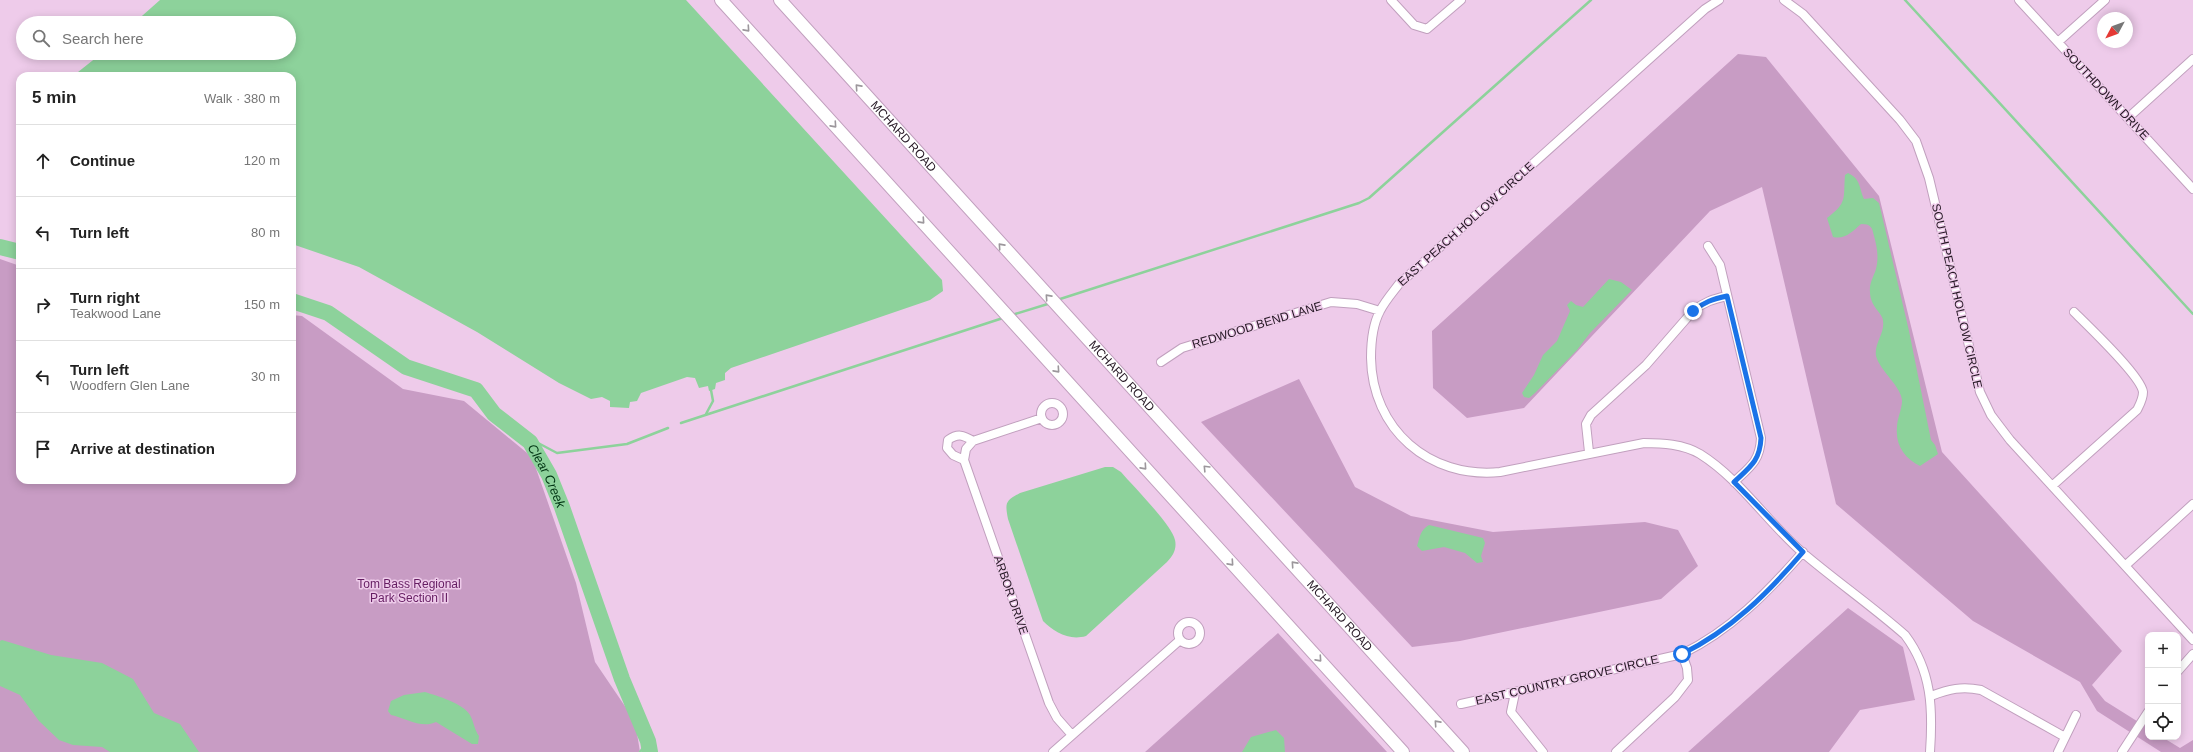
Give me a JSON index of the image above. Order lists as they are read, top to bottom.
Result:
{
  "streets": {
    "main road": ["MCHARD ROAD"],
    "street": [
      "SOUTHDOWN DRIVE",
      "EAST PEACH HOLLOW CIRCLE",
      "SOUTH PEACH HOLLOW CIRCLE",
      "REDWOOD BEND LANE",
      "ARBOR DRIVE",
      "EAST COUNTRY GROVE CIRCLE"
    ]
  },
  "crossings": [
    ["EAST PEACH HOLLOW CIRCLE", "REDWOOD BEND LANE"],
    ["EAST PEACH HOLLOW CIRCLE", "EAST COUNTRY GROVE CIRCLE"]
  ],
  "water": ["Clear Creek"],
  "parks": ["Tom Bass Regional Park Section II"],
  "north": "bottom left",
  "page": {
    "search": "Search here",
    "heading": ["5 min", "Walk · 380 m"],
    "list": [
      ["Continue", "120 m"],
      ["Turn left", "80 m"],
      ["Turn right", "Teakwood Lane", "150 m"],
      ["Turn left", "Woodfern Glen Lane", "30 m"],
      "Arrive at destination"
    ],
    "map_buttons": ["+", "−"]
  }
}
